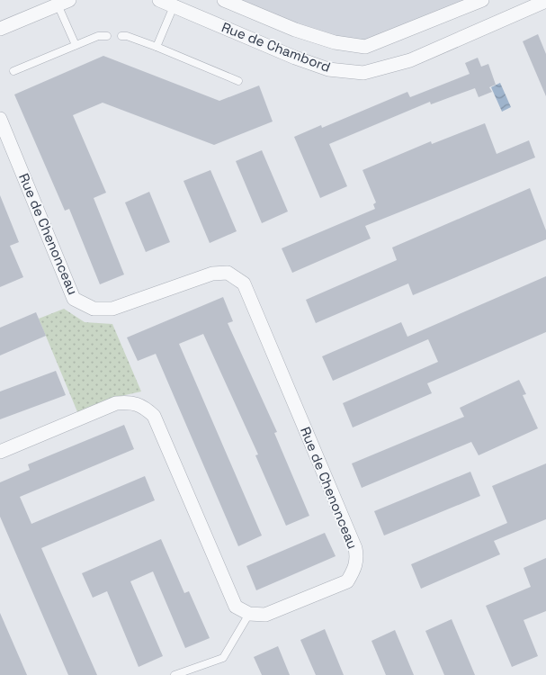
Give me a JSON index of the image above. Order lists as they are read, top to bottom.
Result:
{
  "streets": {
    "street": ["Rue de Chambord", "Rue de Chenonceau"]
  }
}
